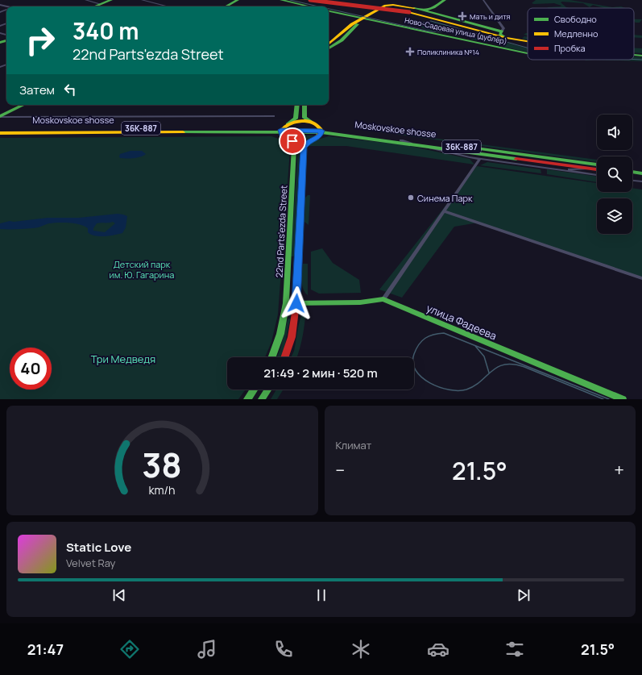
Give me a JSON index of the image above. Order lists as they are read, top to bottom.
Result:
{
  "streets": {
    "main road": [
      "Ново-Садовая улица (дублёр)",
      "Moskovskoe shosse",
      "36К-887",
      "22nd Parts'ezda Street",
      "улица Фадеева"
    ]
  },
  "parks": ["Детский парк им. Ю. Гагарина", "Три Медведя"],
  "places": {
    "health": ["Мать и дитя", "Поликлиника №14"],
    "other": ["Синема Парк"]
  },
  "legend": ["Свободно", "Медленно", "Пробка"],
  "page": {
    "turn": ["340 m", "22nd Parts'ezda Street"],
    "then": "Затем",
    "limit": "40",
    "trip": "21:49 · 2 мин · 520 m",
    "tile": "Климат",
    "heat": ["−", "21.5°", "+"],
    "song": ["Static Love", "Velvet Ray"],
    "tabs": ["21:47", "21.5°"],
    "gauge": ["38", "km/h"]
  }
}
